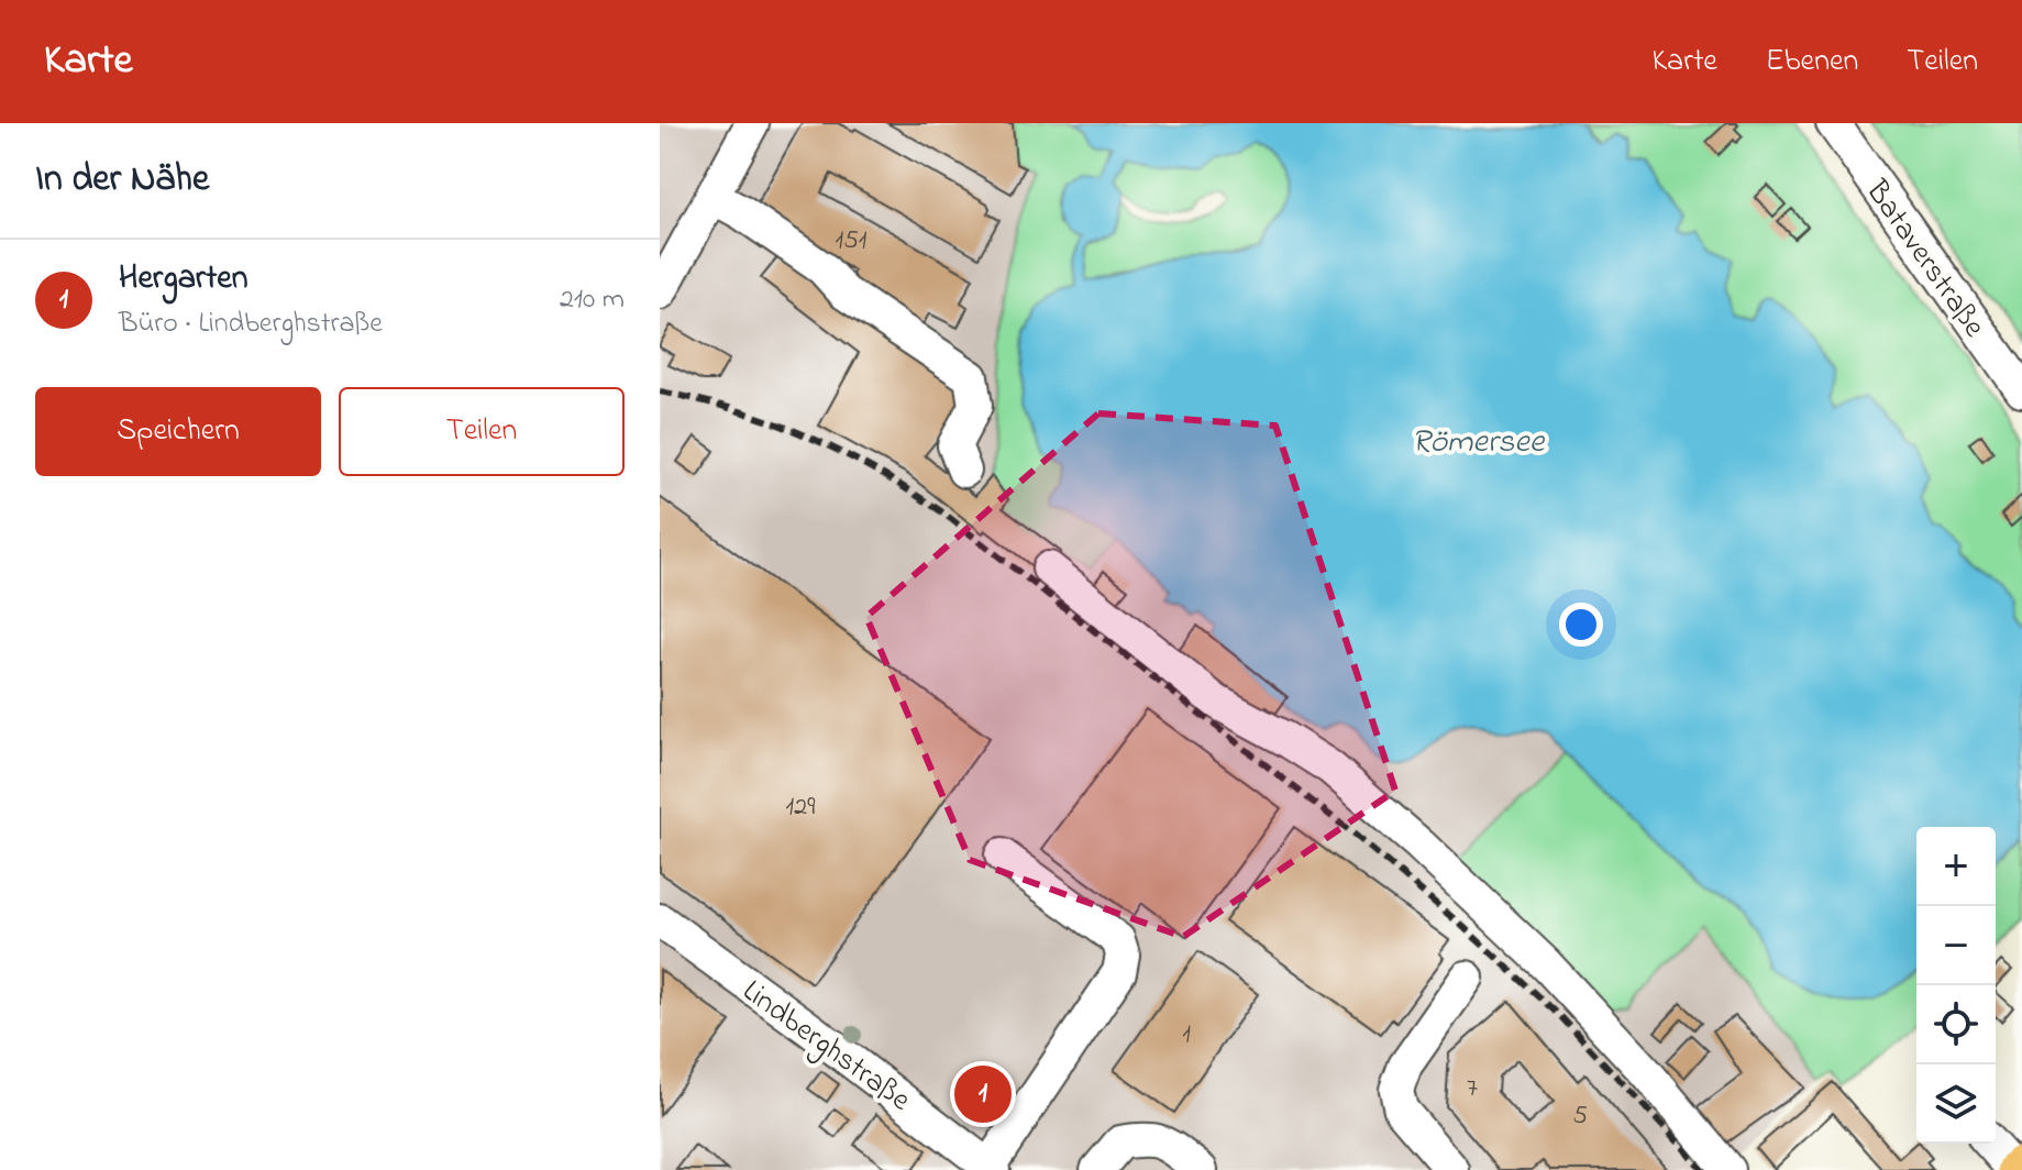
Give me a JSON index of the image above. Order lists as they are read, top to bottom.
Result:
{
  "streets": {
    "street": ["Bataverstraße", "Lindberghstraße"]
  },
  "water": ["Römersee"],
  "house_numbers": [
    "151",
    "129",
    "1",
    "7",
    "5"
  ],
  "page": {
    "header": "Karte",
    "nav": ["Karte", "Ebenen", "Teilen"],
    "heading": "In der Nähe",
    "list": [
      {
        "mark": "1",
        "name": "Hergarten",
        "note": "Büro · Lindberghstraße",
        "value": "210 m"
      }
    ],
    "buttons": ["Speichern", "Teilen"],
    "map_buttons": ["+", "−"],
    "pins": "1"
  }
}
